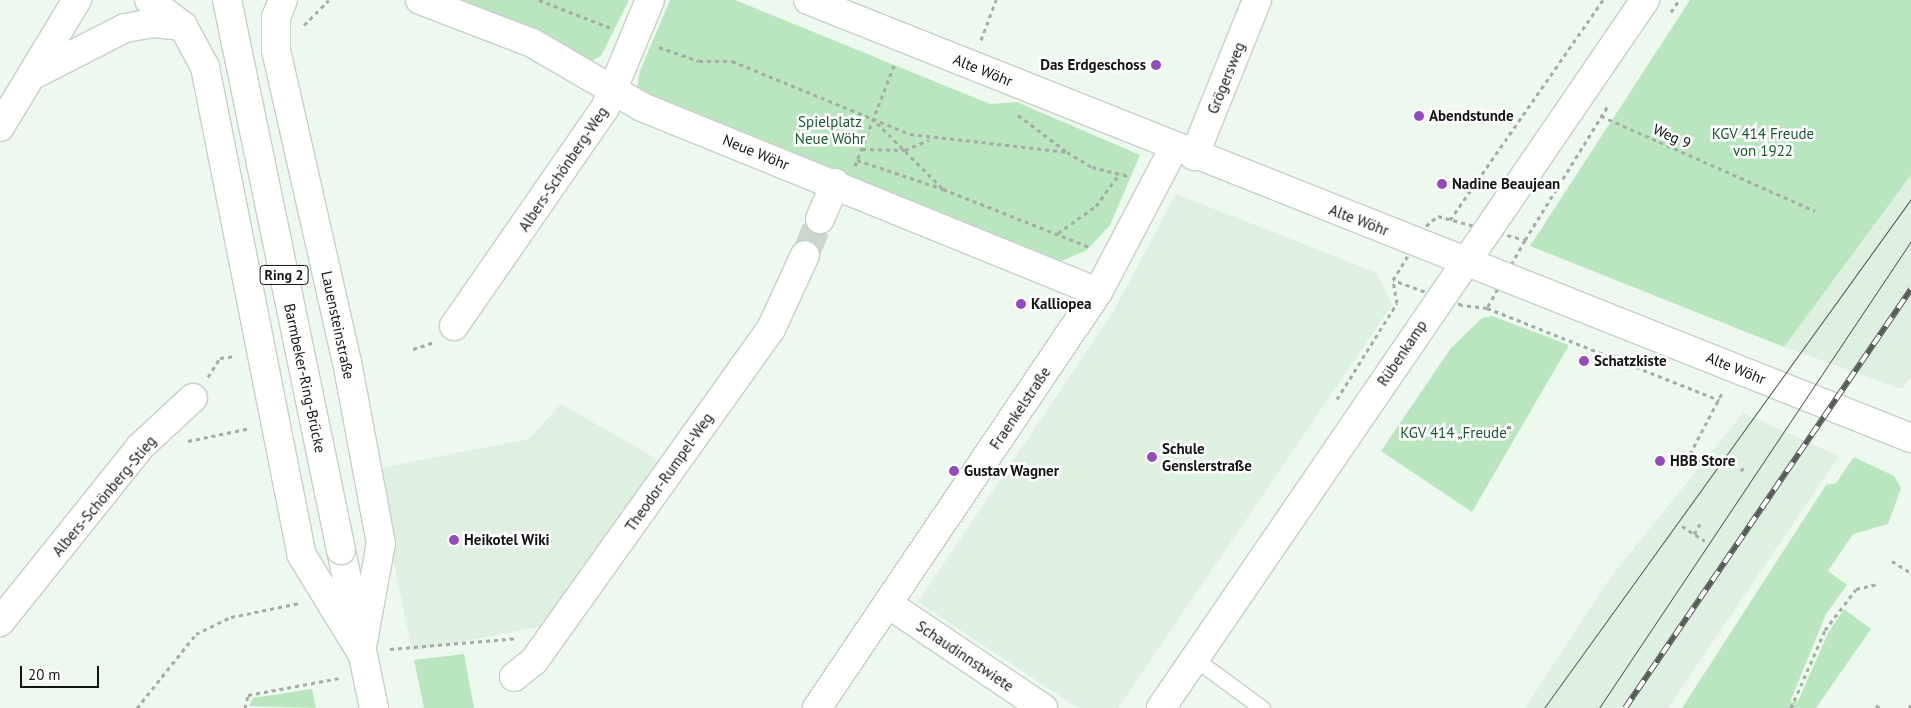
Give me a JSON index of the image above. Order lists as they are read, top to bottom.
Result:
{
  "streets": {
    "street": [
      "Alte Wöhr",
      "Grögersweg",
      "Neue Wöhr",
      "Albers-Schönberg-Weg",
      "Ring 2",
      "Lauensteinstraße",
      "Rübenkamp",
      "Barmbeker-Ring-Brücke",
      "Fraenkelstraße",
      "Theodor-Rumpel-Weg",
      "Albers-Schönberg-Stieg",
      "Schaudinnstwiete"
    ],
    "path": ["Weg 9"]
  },
  "crossings": [
    ["Alte Wöhr", "Grögersweg"],
    ["Alte Wöhr", "Rübenkamp"],
    ["Alte Wöhr", "Fraenkelstraße"],
    ["Grögersweg", "Fraenkelstraße"],
    ["Weg 9", "Rübenkamp"],
    ["Neue Wöhr", "Albers-Schönberg-Weg"],
    ["Neue Wöhr", "Fraenkelstraße"],
    ["Lauensteinstraße", "Barmbeker-Ring-Brücke"],
    ["Fraenkelstraße", "Schaudinnstwiete"]
  ],
  "parks": ["Spielplatz Neue Wöhr", "KGV 414 Freude von 1922", "KGV 414 „Freude“"],
  "places": [
    "Das Erdgeschoss",
    "Abendstunde",
    "Nadine Beaujean",
    "Kalliopea",
    "Schatzkiste",
    "Schule Genslerstraße",
    "HBB Store",
    "Gustav Wagner",
    "Heikotel Wiki"
  ],
  "scale_bar": "20 m"
}
